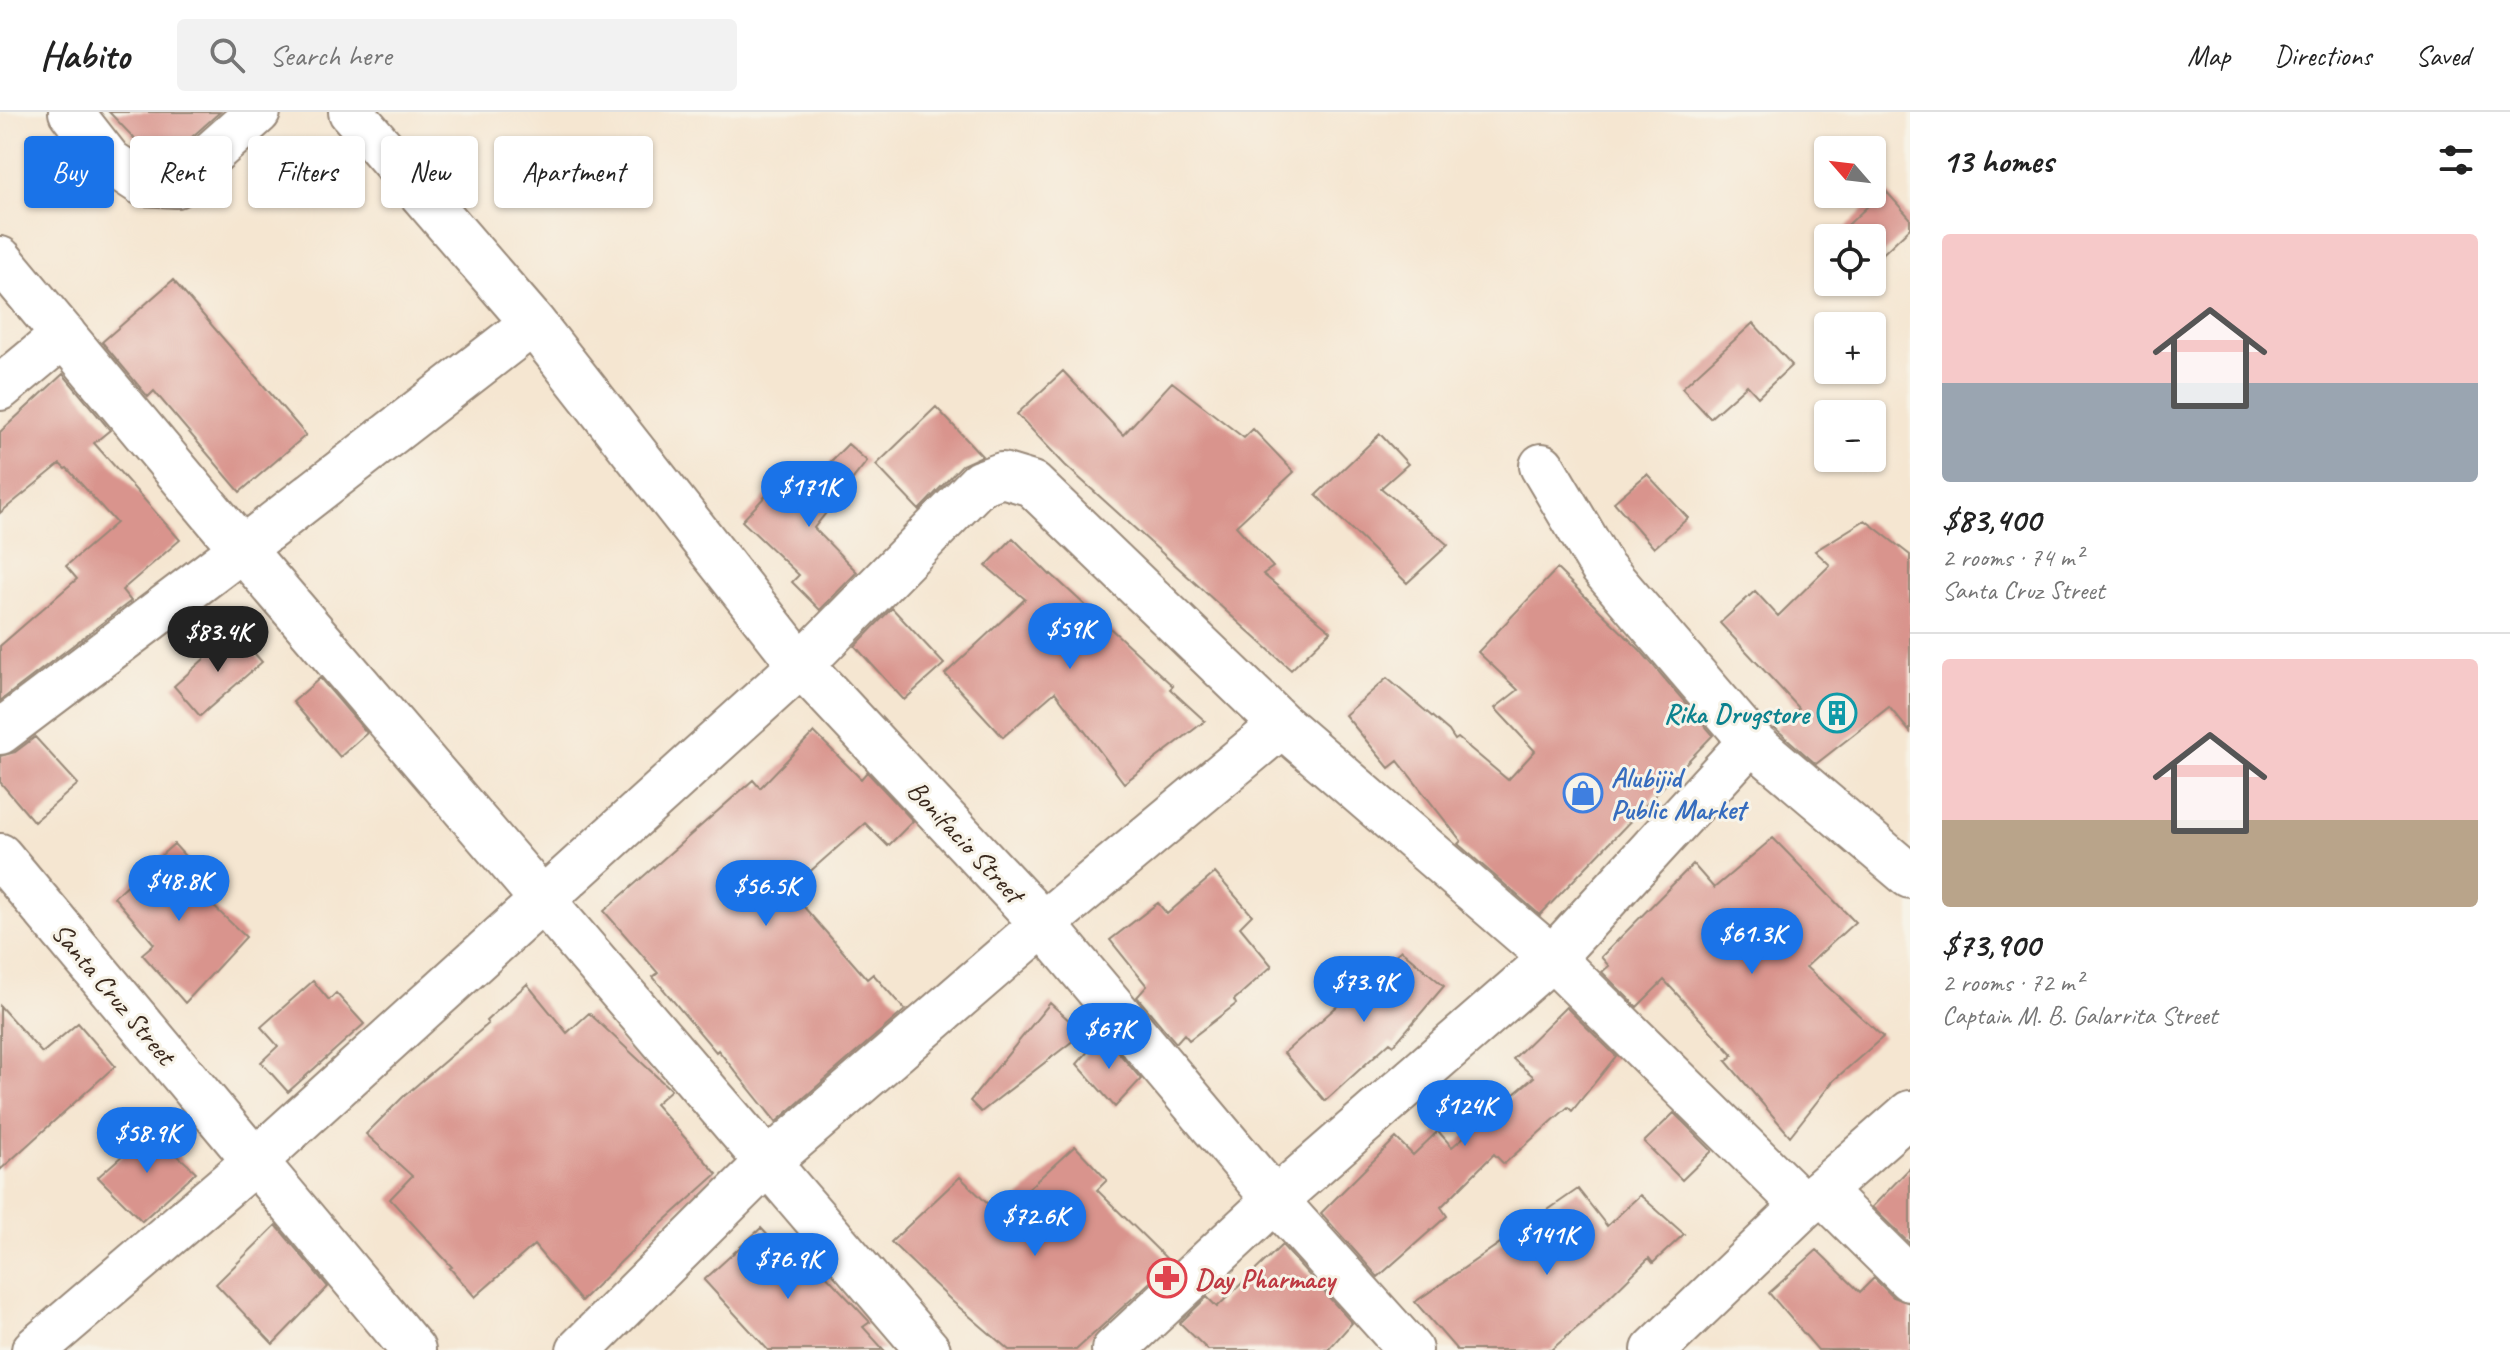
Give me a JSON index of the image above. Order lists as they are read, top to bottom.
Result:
{
  "streets": {
    "main road": ["Bonifacio Street", "Santa Cruz Street"]
  },
  "places": {
    "building": ["Rika Drugstore"],
    "shop": ["Alubijid Public Market"],
    "pharmacy": ["Day Pharmacy"]
  },
  "north": "top left",
  "page": {
    "header": "Habito",
    "search": "Search here",
    "nav": ["Map", "Directions", "Saved"],
    "heading": "13 homes",
    "map_buttons": ["+", "−"],
    "chip": [
      "Buy",
      "Rent",
      "Filters",
      "New",
      "Apartment"
    ],
    "list": [
      {
        "name": "$83,400",
        "note": "2 rooms · 74 m² · Santa Cruz Street"
      },
      {
        "name": "$73,900",
        "note": "2 rooms · 72 m² · Captain M. B. Galarrita Street"
      }
    ],
    "price": [
      "$171K",
      "$59K",
      "$83.4K",
      "$48.8K",
      "$56.5K",
      "$61.3K",
      "$73.9K",
      "$67K",
      "$124K",
      "$58.9K",
      "$72.6K",
      "$141K",
      "$76.9K"
    ]
  }
}
